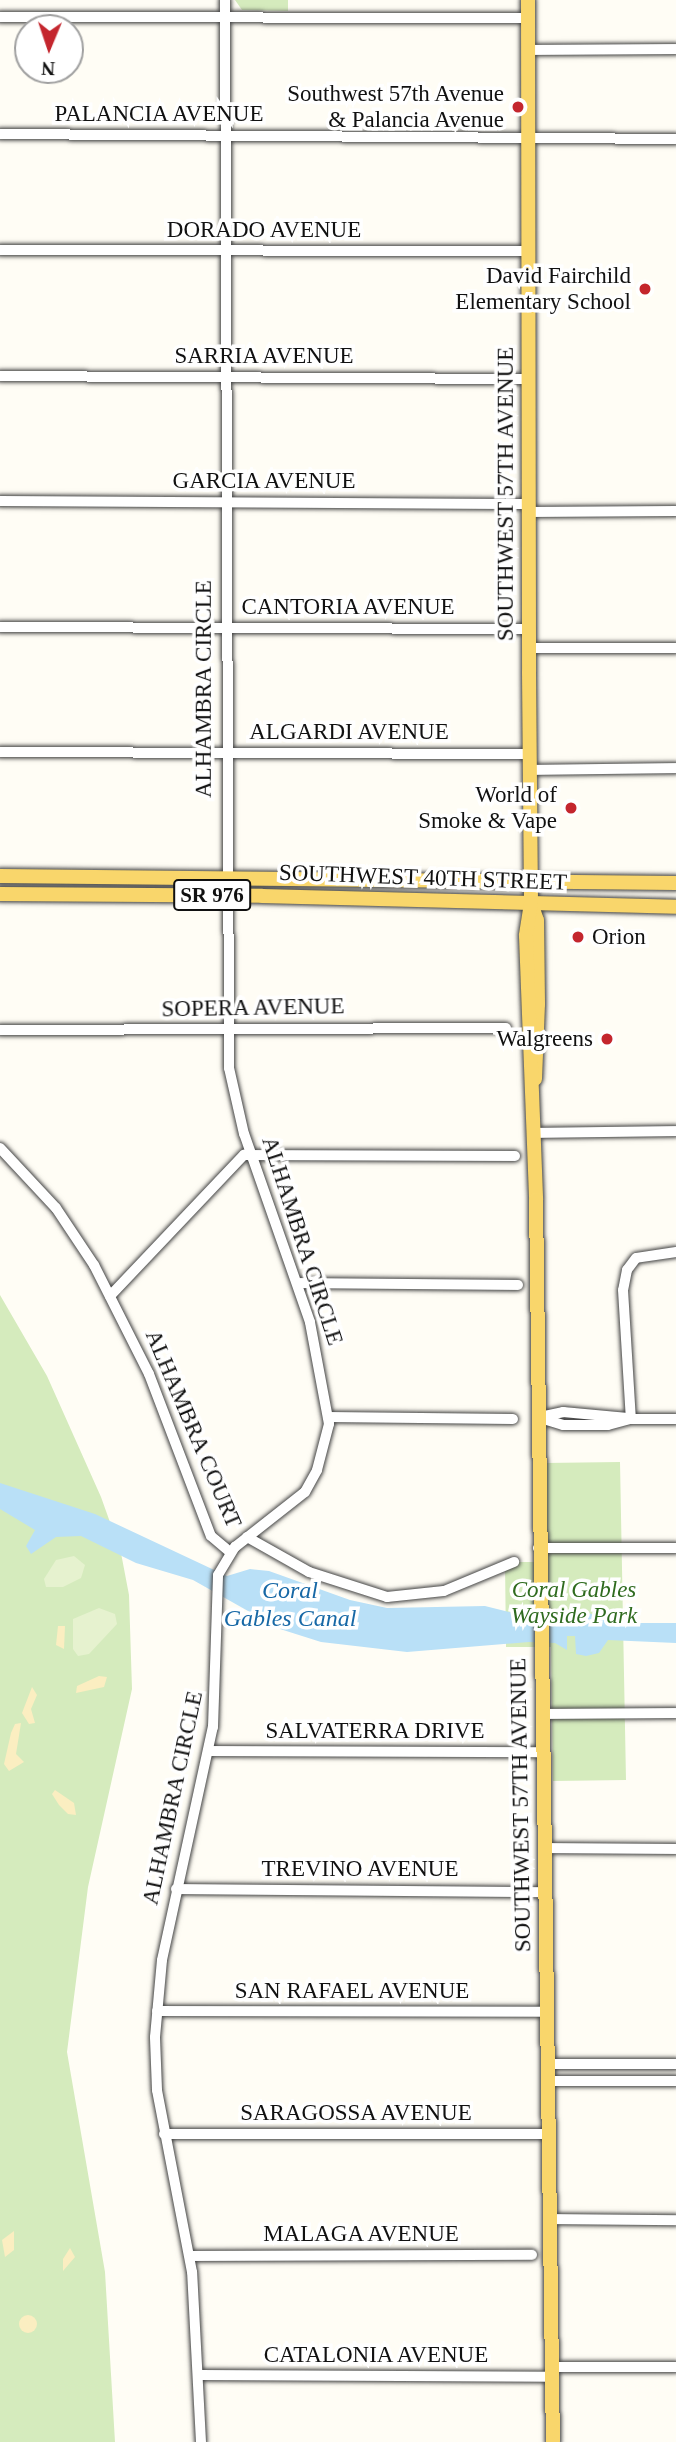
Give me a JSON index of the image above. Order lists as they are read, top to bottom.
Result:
{
  "streets": {
    "main road": ["SOUTHWEST 57TH AVENUE", "SOUTHWEST 40TH STREET", "SR 976"],
    "street": [
      "PALANCIA AVENUE",
      "DORADO AVENUE",
      "SARRIA AVENUE",
      "GARCIA AVENUE",
      "CANTORIA AVENUE",
      "ALHAMBRA CIRCLE",
      "ALGARDI AVENUE",
      "SOPERA AVENUE",
      "ALHAMBRA COURT",
      "SALVATERRA DRIVE",
      "TREVINO AVENUE",
      "SAN RAFAEL AVENUE",
      "SARAGOSSA AVENUE",
      "MALAGA AVENUE",
      "CATALONIA AVENUE"
    ]
  },
  "crossings": [
    ["PALANCIA AVENUE", "SOUTHWEST 57TH AVENUE"],
    ["PALANCIA AVENUE", "ALHAMBRA CIRCLE"],
    ["DORADO AVENUE", "SOUTHWEST 57TH AVENUE"],
    ["DORADO AVENUE", "ALHAMBRA CIRCLE"],
    ["SARRIA AVENUE", "SOUTHWEST 57TH AVENUE"],
    ["SARRIA AVENUE", "ALHAMBRA CIRCLE"],
    ["GARCIA AVENUE", "SOUTHWEST 57TH AVENUE"],
    ["GARCIA AVENUE", "ALHAMBRA CIRCLE"],
    ["SOUTHWEST 57TH AVENUE", "CANTORIA AVENUE"],
    ["SOUTHWEST 57TH AVENUE", "ALGARDI AVENUE"],
    ["SOUTHWEST 57TH AVENUE", "SOUTHWEST 40TH STREET"],
    ["SOUTHWEST 57TH AVENUE", "SALVATERRA DRIVE"],
    ["SOUTHWEST 57TH AVENUE", "TREVINO AVENUE"],
    ["SOUTHWEST 57TH AVENUE", "SAN RAFAEL AVENUE"],
    ["SOUTHWEST 57TH AVENUE", "SARAGOSSA AVENUE"],
    ["SOUTHWEST 57TH AVENUE", "CATALONIA AVENUE"],
    ["CANTORIA AVENUE", "ALHAMBRA CIRCLE"],
    ["ALHAMBRA CIRCLE", "ALGARDI AVENUE"],
    ["ALHAMBRA CIRCLE", "SOUTHWEST 40TH STREET"],
    ["ALHAMBRA CIRCLE", "SOPERA AVENUE"],
    ["ALHAMBRA CIRCLE", "ALHAMBRA COURT"],
    ["ALHAMBRA CIRCLE", "SALVATERRA DRIVE"],
    ["ALHAMBRA CIRCLE", "TREVINO AVENUE"],
    ["ALHAMBRA CIRCLE", "SAN RAFAEL AVENUE"],
    ["ALHAMBRA CIRCLE", "SARAGOSSA AVENUE"],
    ["ALHAMBRA CIRCLE", "MALAGA AVENUE"],
    ["ALHAMBRA CIRCLE", "CATALONIA AVENUE"]
  ],
  "water": ["Coral Gables Canal"],
  "parks": ["Coral Gables Wayside Park"],
  "places": [
    "Southwest 57th Avenue & Palancia Avenue",
    "David Fairchild Elementary School",
    "World of Smoke & Vape",
    "Orion",
    "Walgreens"
  ],
  "north": "bottom"
}
